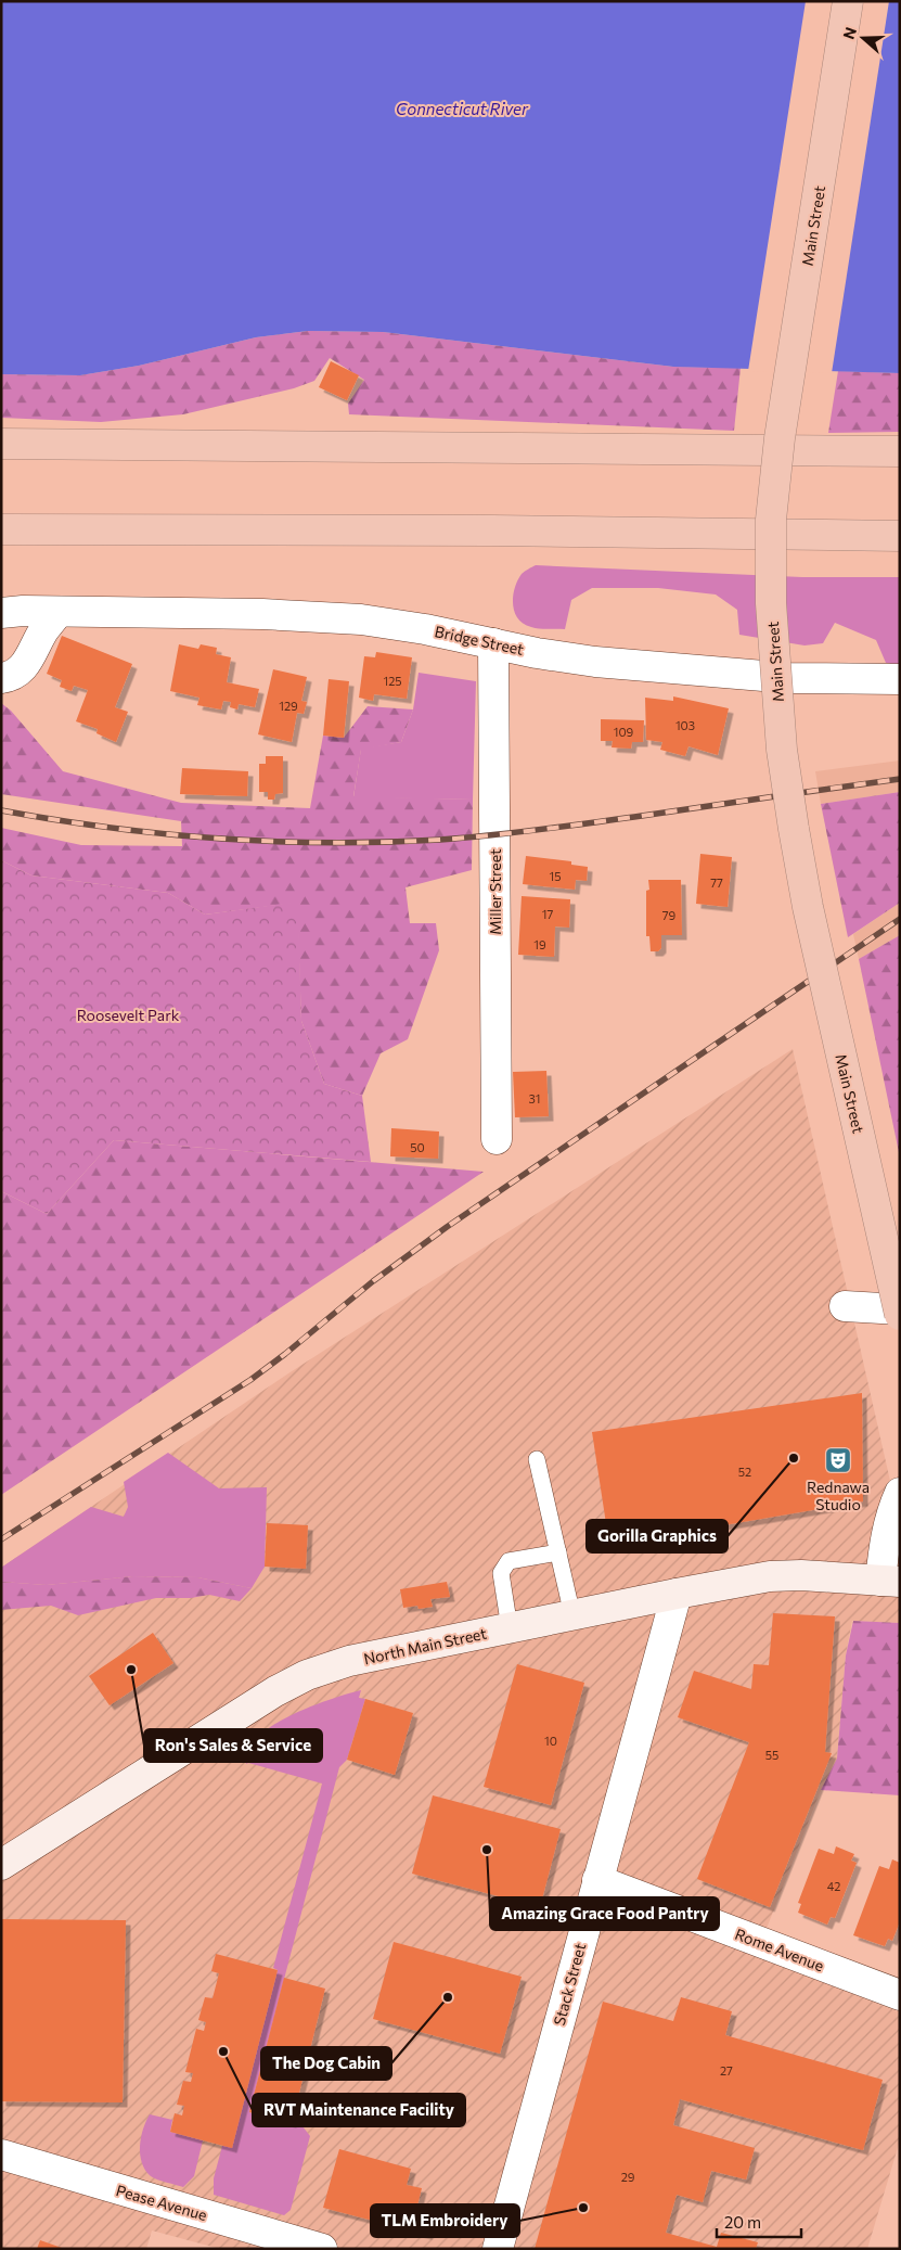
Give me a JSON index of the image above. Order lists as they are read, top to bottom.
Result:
{
  "streets": {
    "highway": ["Main Street"],
    "street": [
      "Bridge Street",
      "Miller Street",
      "North Main Street",
      "Rome Avenue",
      "Stack Street",
      "Pease Avenue"
    ]
  },
  "crossings": [
    ["Bridge Street", "Miller Street"],
    ["North Main Street", "Stack Street"],
    ["Rome Avenue", "Stack Street"]
  ],
  "water": ["Connecticut River"],
  "parks": ["Roosevelt Park"],
  "places": {
    "other": [
      "Gorilla Graphics",
      "Ron's Sales & Service",
      "Amazing Grace Food Pantry",
      "The Dog Cabin",
      "RVT Maintenance Facility",
      "TLM Embroidery"
    ],
    "theatre": ["Rednawa Studio"]
  },
  "house_numbers": [
    "125",
    "129",
    "103",
    "109",
    "15",
    "77",
    "17",
    "79",
    "19",
    "31",
    "50",
    "52",
    "10",
    "55",
    "42",
    "27",
    "29"
  ],
  "scale_bar": "20 m",
  "north": "left"
}
